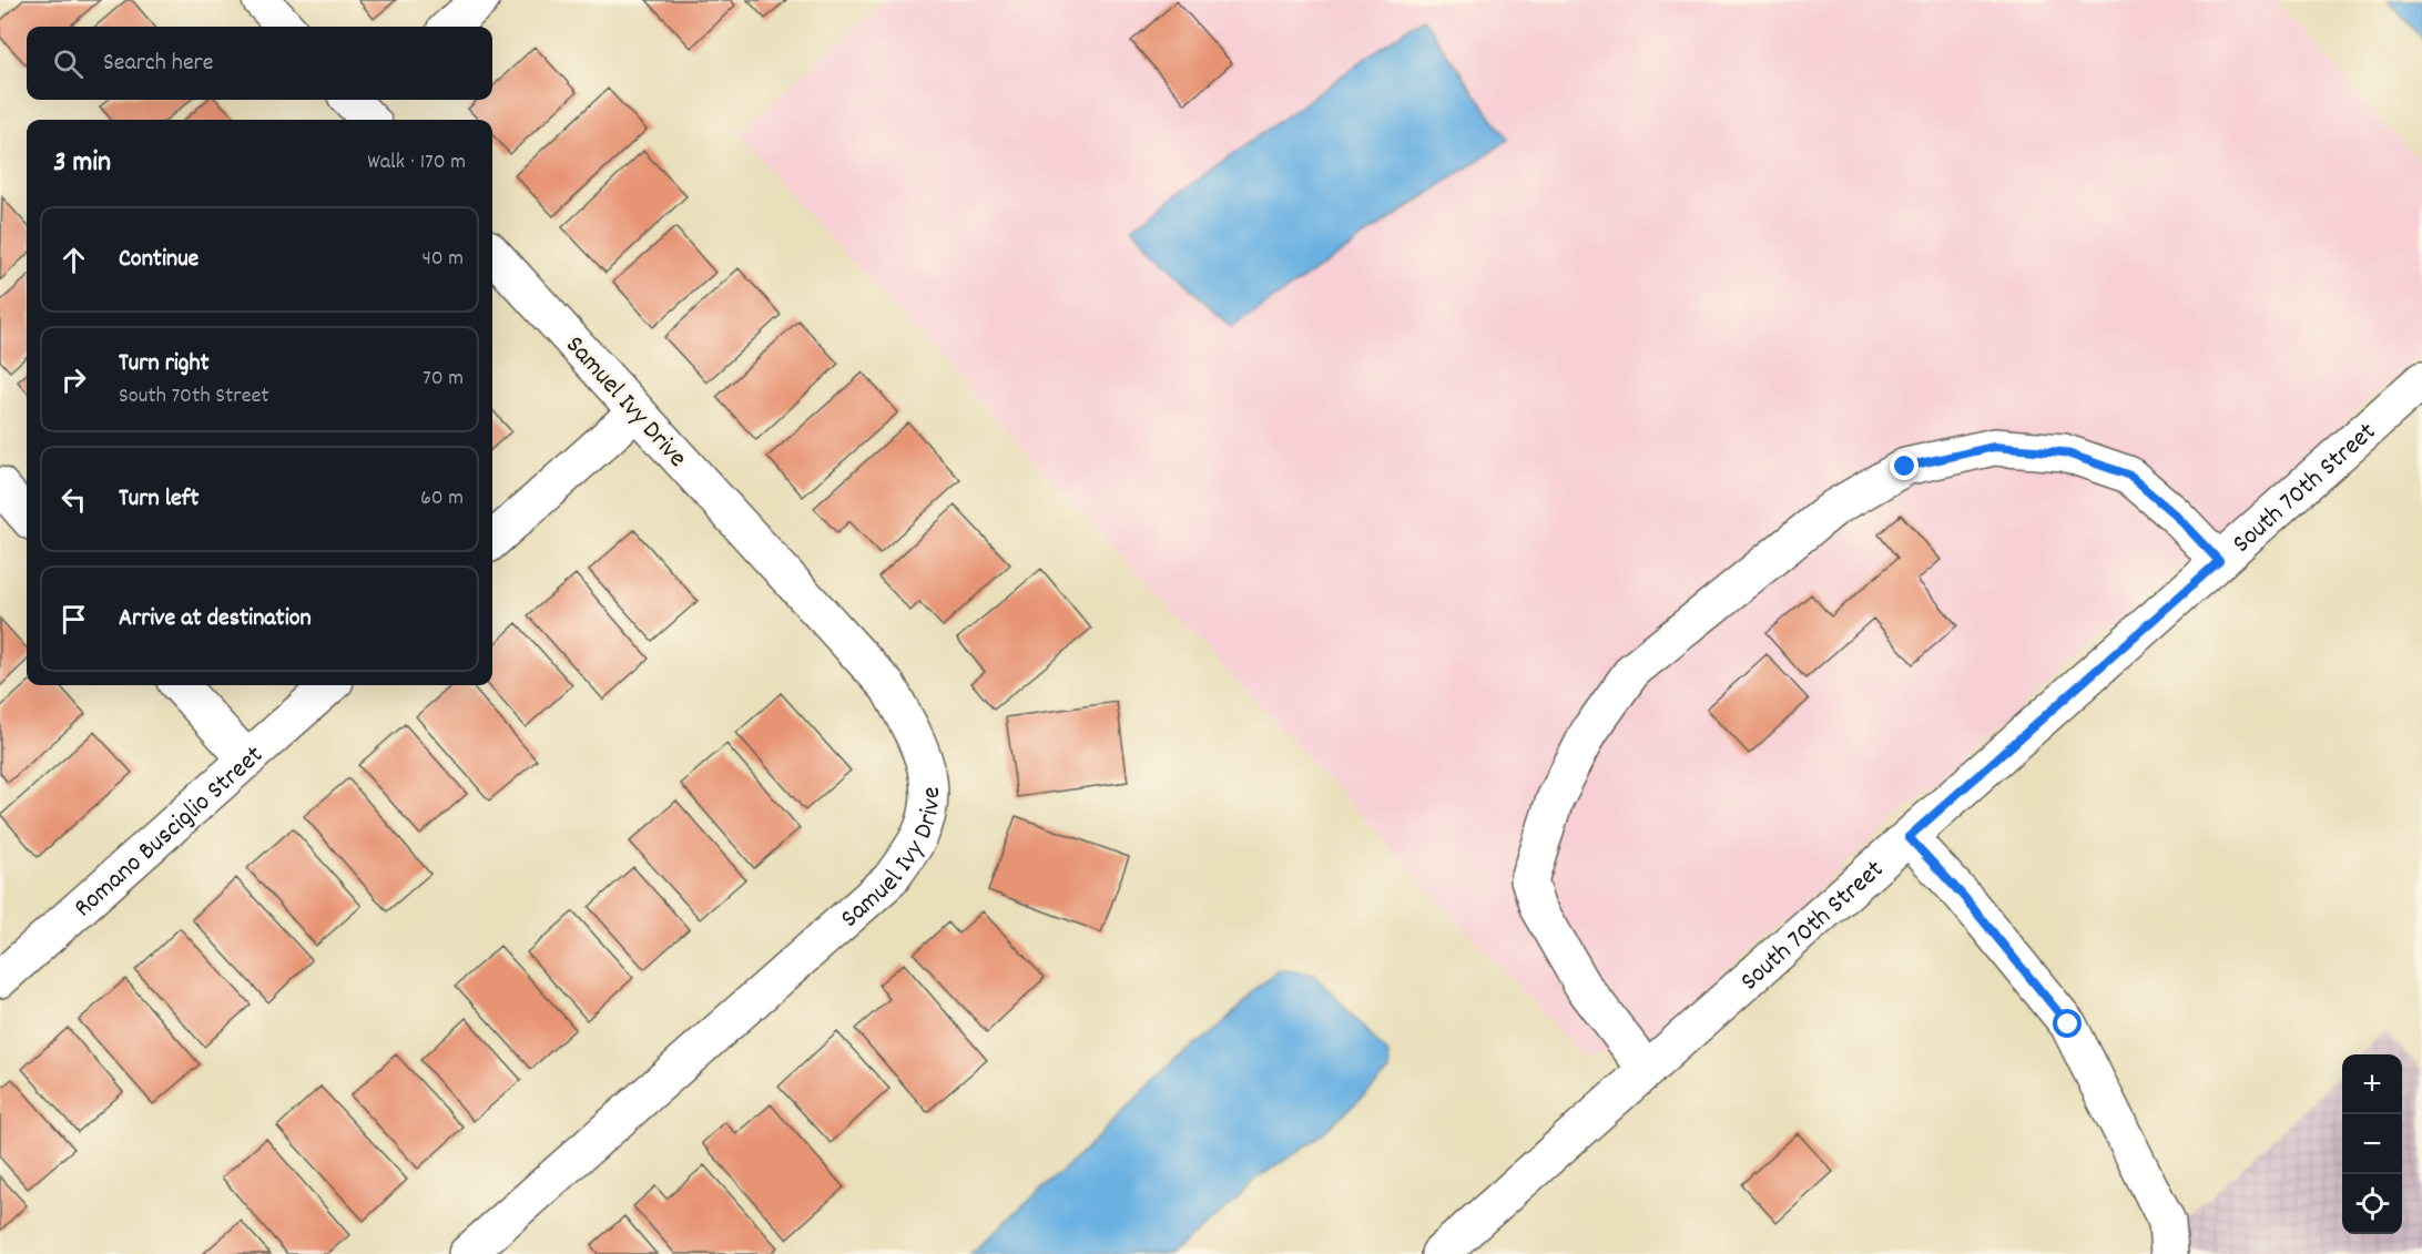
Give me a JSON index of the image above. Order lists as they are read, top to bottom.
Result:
{
  "streets": {
    "street": ["Samuel Ivy Drive", "South 70th Street", "Romano Busciglio Street"]
  },
  "page": {
    "search": "Search here",
    "heading": ["3 min", "Walk · 170 m"],
    "list": [
      ["Continue", "40 m"],
      ["Turn right", "South 70th Street", "70 m"],
      ["Turn left", "60 m"],
      "Arrive at destination"
    ],
    "map_buttons": ["+", "−"]
  }
}
